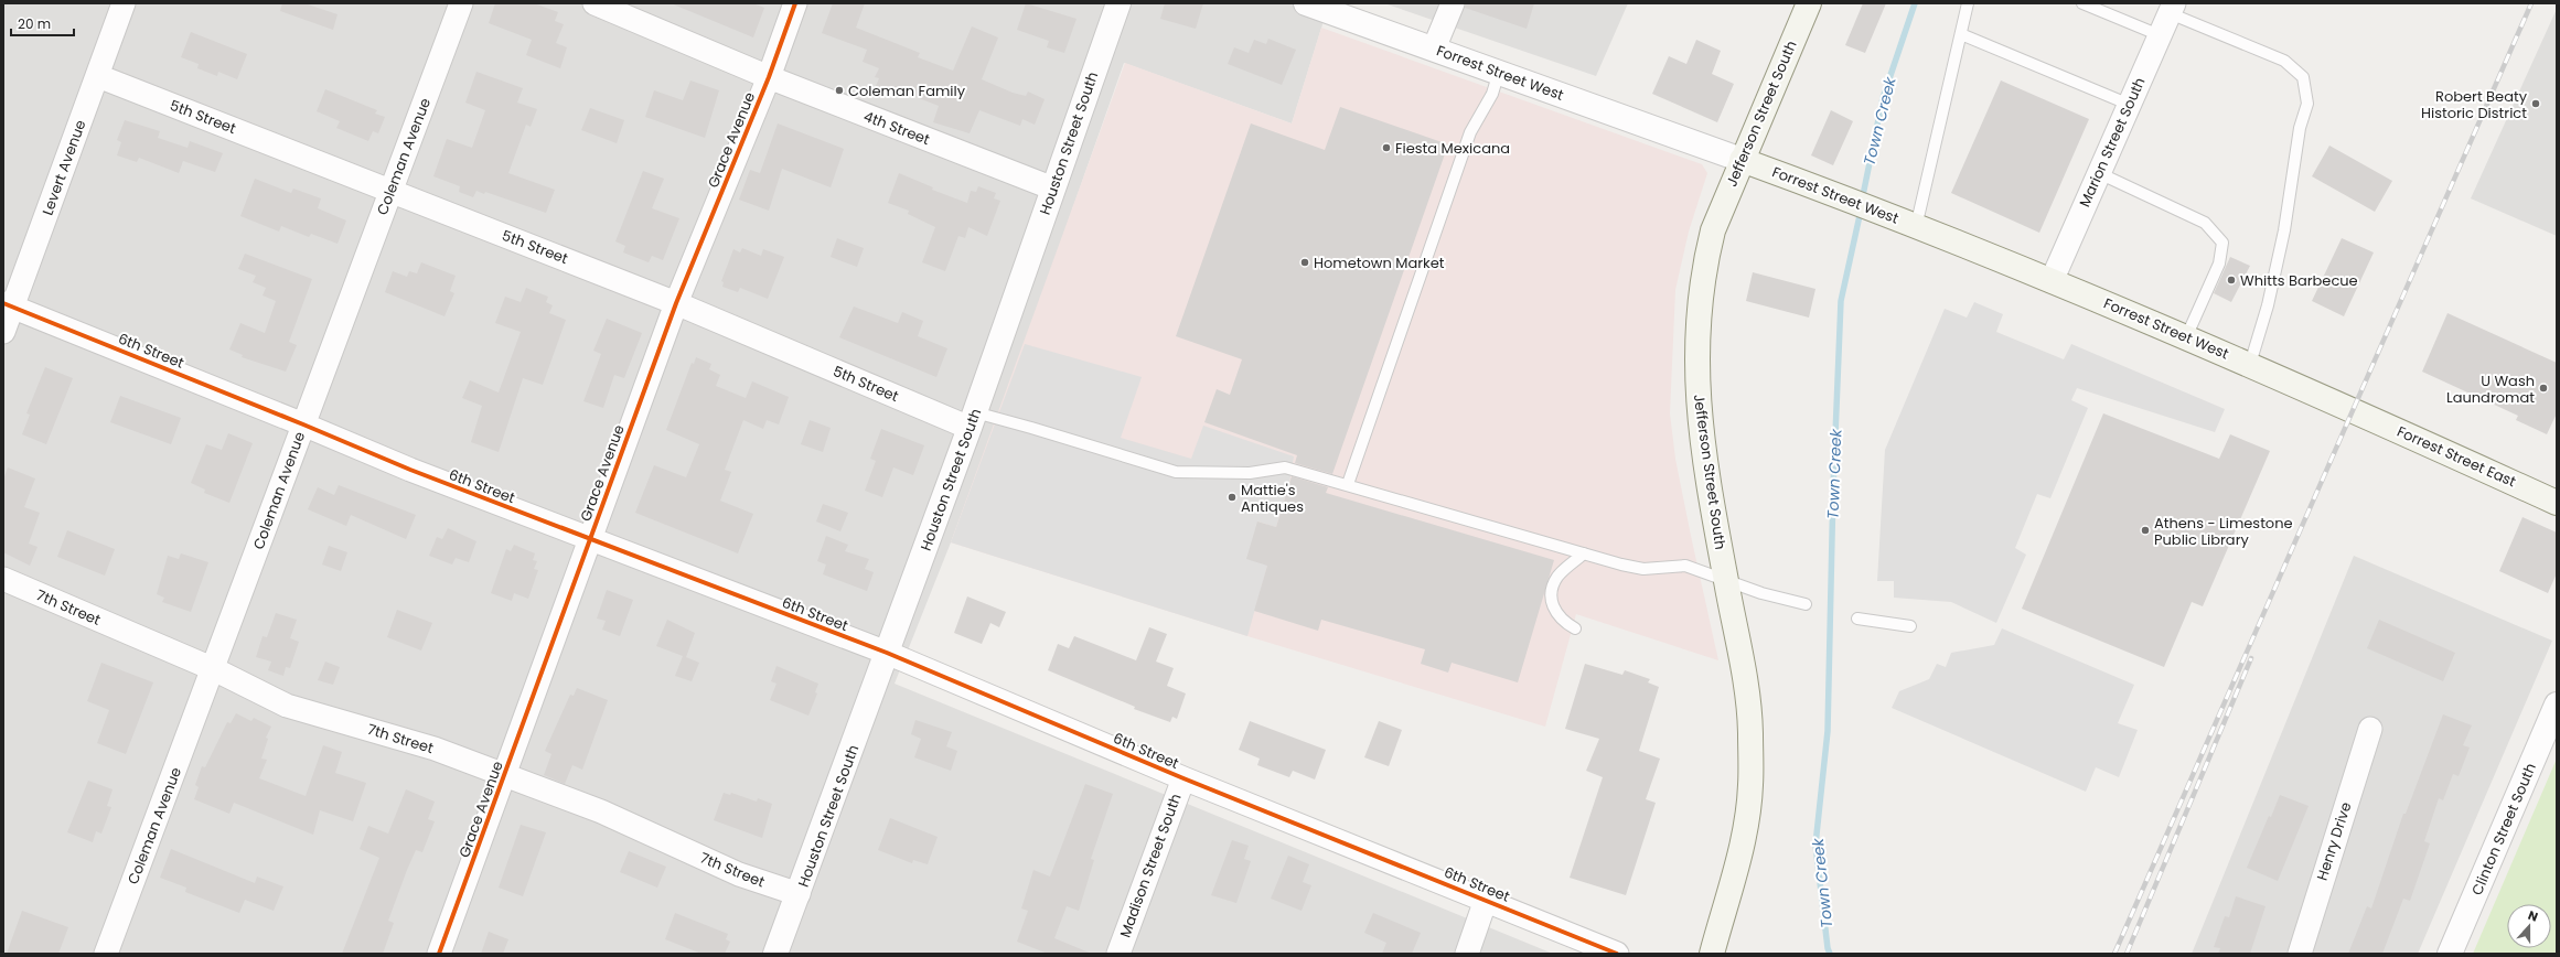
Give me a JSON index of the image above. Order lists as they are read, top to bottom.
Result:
{
  "streets": {
    "main road": ["Forrest Street West", "Jefferson Street South", "Forrest Street East"],
    "street": [
      "5th Street",
      "4th Street",
      "Grace Avenue",
      "Marion Street South",
      "Houston Street South",
      "Coleman Avenue",
      "Levert Avenue",
      "6th Street",
      "7th Street",
      "Clinton Street South",
      "Henry Drive",
      "Madison Street South"
    ]
  },
  "crossings": [
    ["Forrest Street West", "Jefferson Street South"],
    ["Forrest Street West", "Marion Street South"],
    ["Forrest Street West", "Forrest Street East"],
    ["5th Street", "Grace Avenue"],
    ["5th Street", "Houston Street South"],
    ["5th Street", "Coleman Avenue"],
    ["5th Street", "Levert Avenue"],
    ["4th Street", "Grace Avenue"],
    ["4th Street", "Houston Street South"],
    ["Grace Avenue", "6th Street"],
    ["Grace Avenue", "7th Street"],
    ["Houston Street South", "6th Street"],
    ["Houston Street South", "7th Street"],
    ["Coleman Avenue", "6th Street"],
    ["Coleman Avenue", "7th Street"],
    ["Levert Avenue", "6th Street"],
    ["6th Street", "Madison Street South"]
  ],
  "water": ["Town Creek"],
  "places": [
    "Coleman Family",
    "Robert Beaty Historic District",
    "Fiesta Mexicana",
    "Hometown Market",
    "Whitts Barbecue",
    "U Wash Laundromat",
    "Mattie's Antiques",
    "Athens - Limestone Public Library"
  ],
  "scale_bar": "20 m",
  "north": "top"
}
